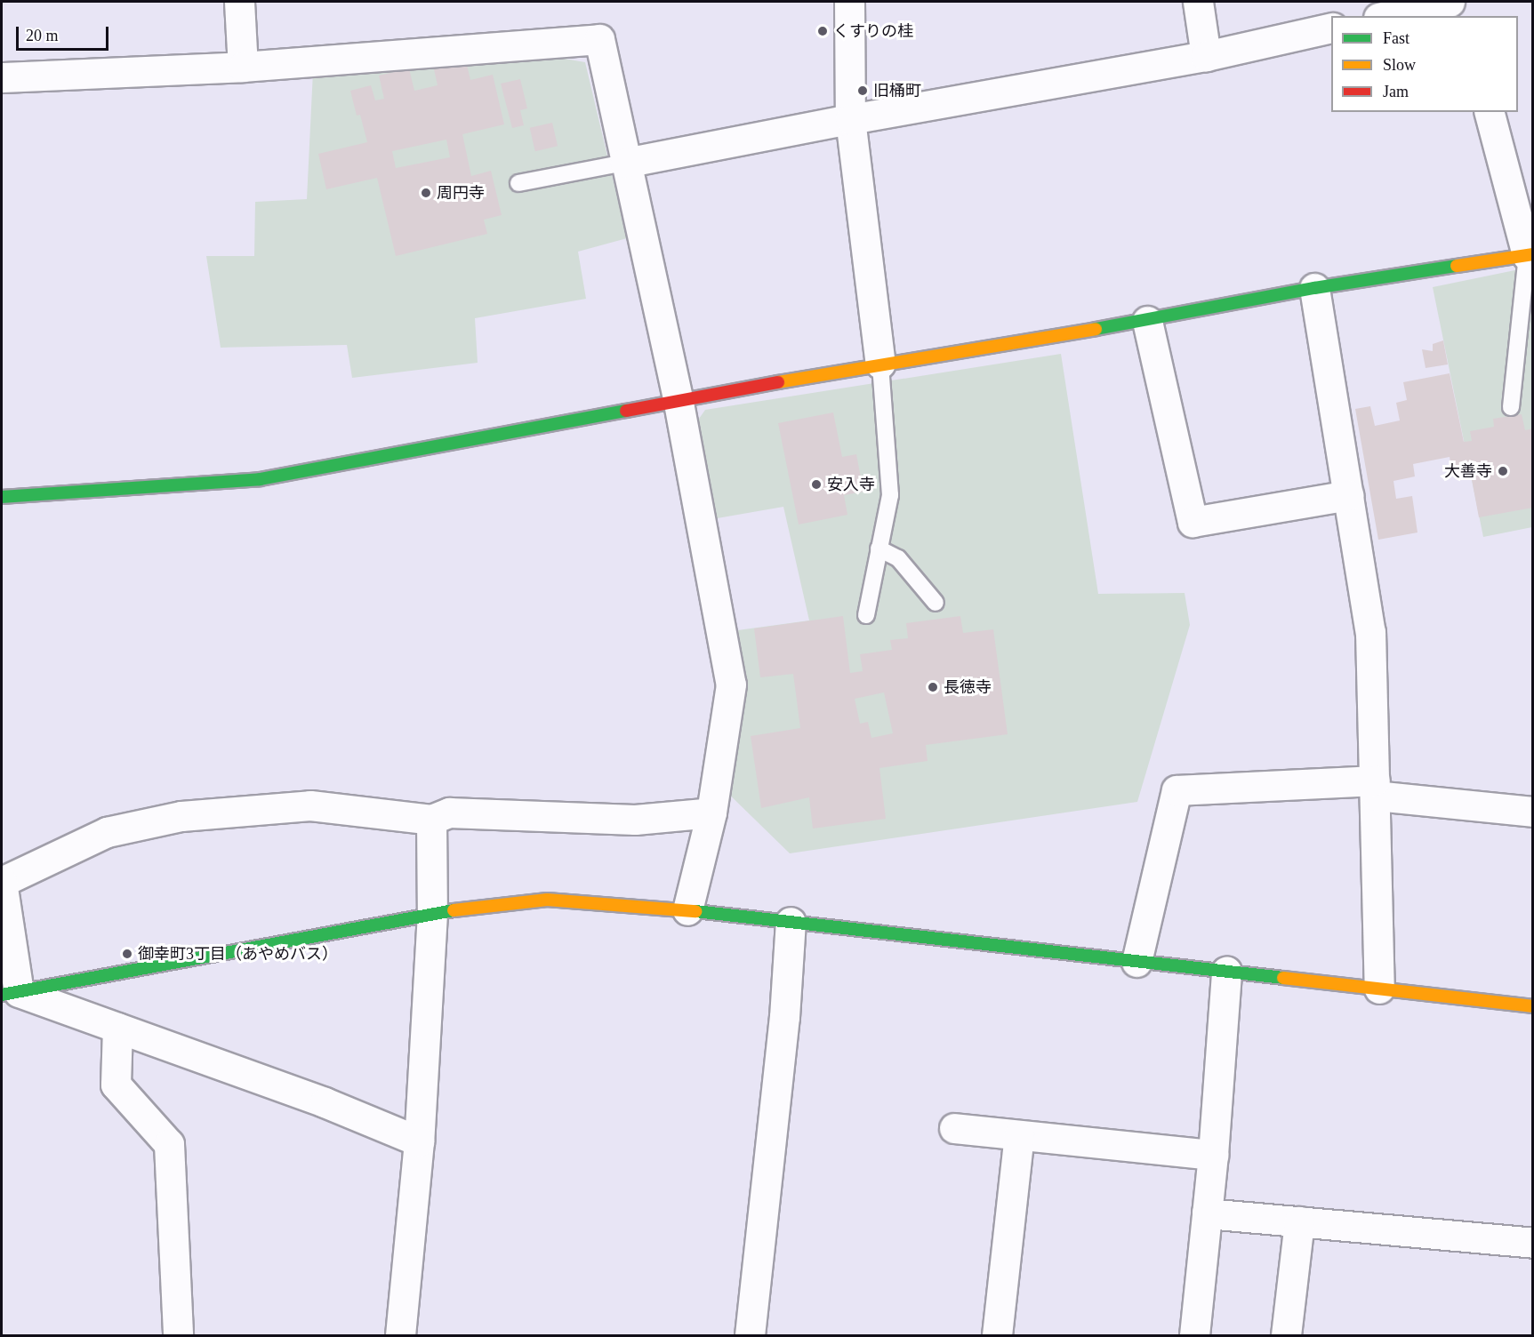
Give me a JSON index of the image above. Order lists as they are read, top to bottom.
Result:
{
  "places": [
    "くすりの桂",
    "旧桶町",
    "周円寺",
    "大善寺",
    "安入寺",
    "長徳寺",
    "御幸町3丁目（あやめバス）"
  ],
  "legend": ["Fast", "Slow", "Jam"],
  "scale_bar": "20 m"
}
